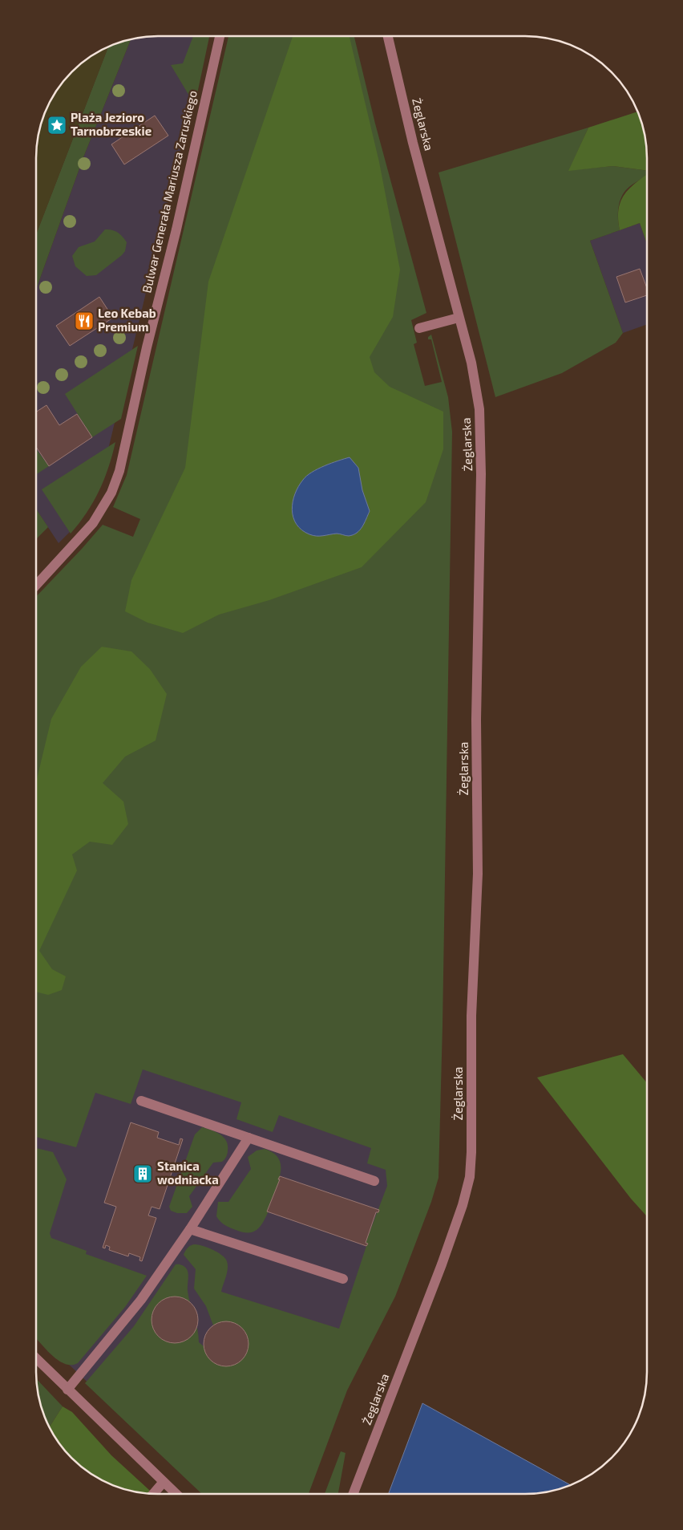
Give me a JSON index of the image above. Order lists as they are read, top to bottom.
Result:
{
  "streets": {
    "street": ["Żeglarska", "Bulwar Generała Mariusza Zaruskiego"]
  },
  "places": {
    "place": ["Plaża Jezioro Tarnobrzeskie"],
    "restaurant": ["Leo Kebab Premium"],
    "building": ["Stanica wodniacka"]
  }
}
